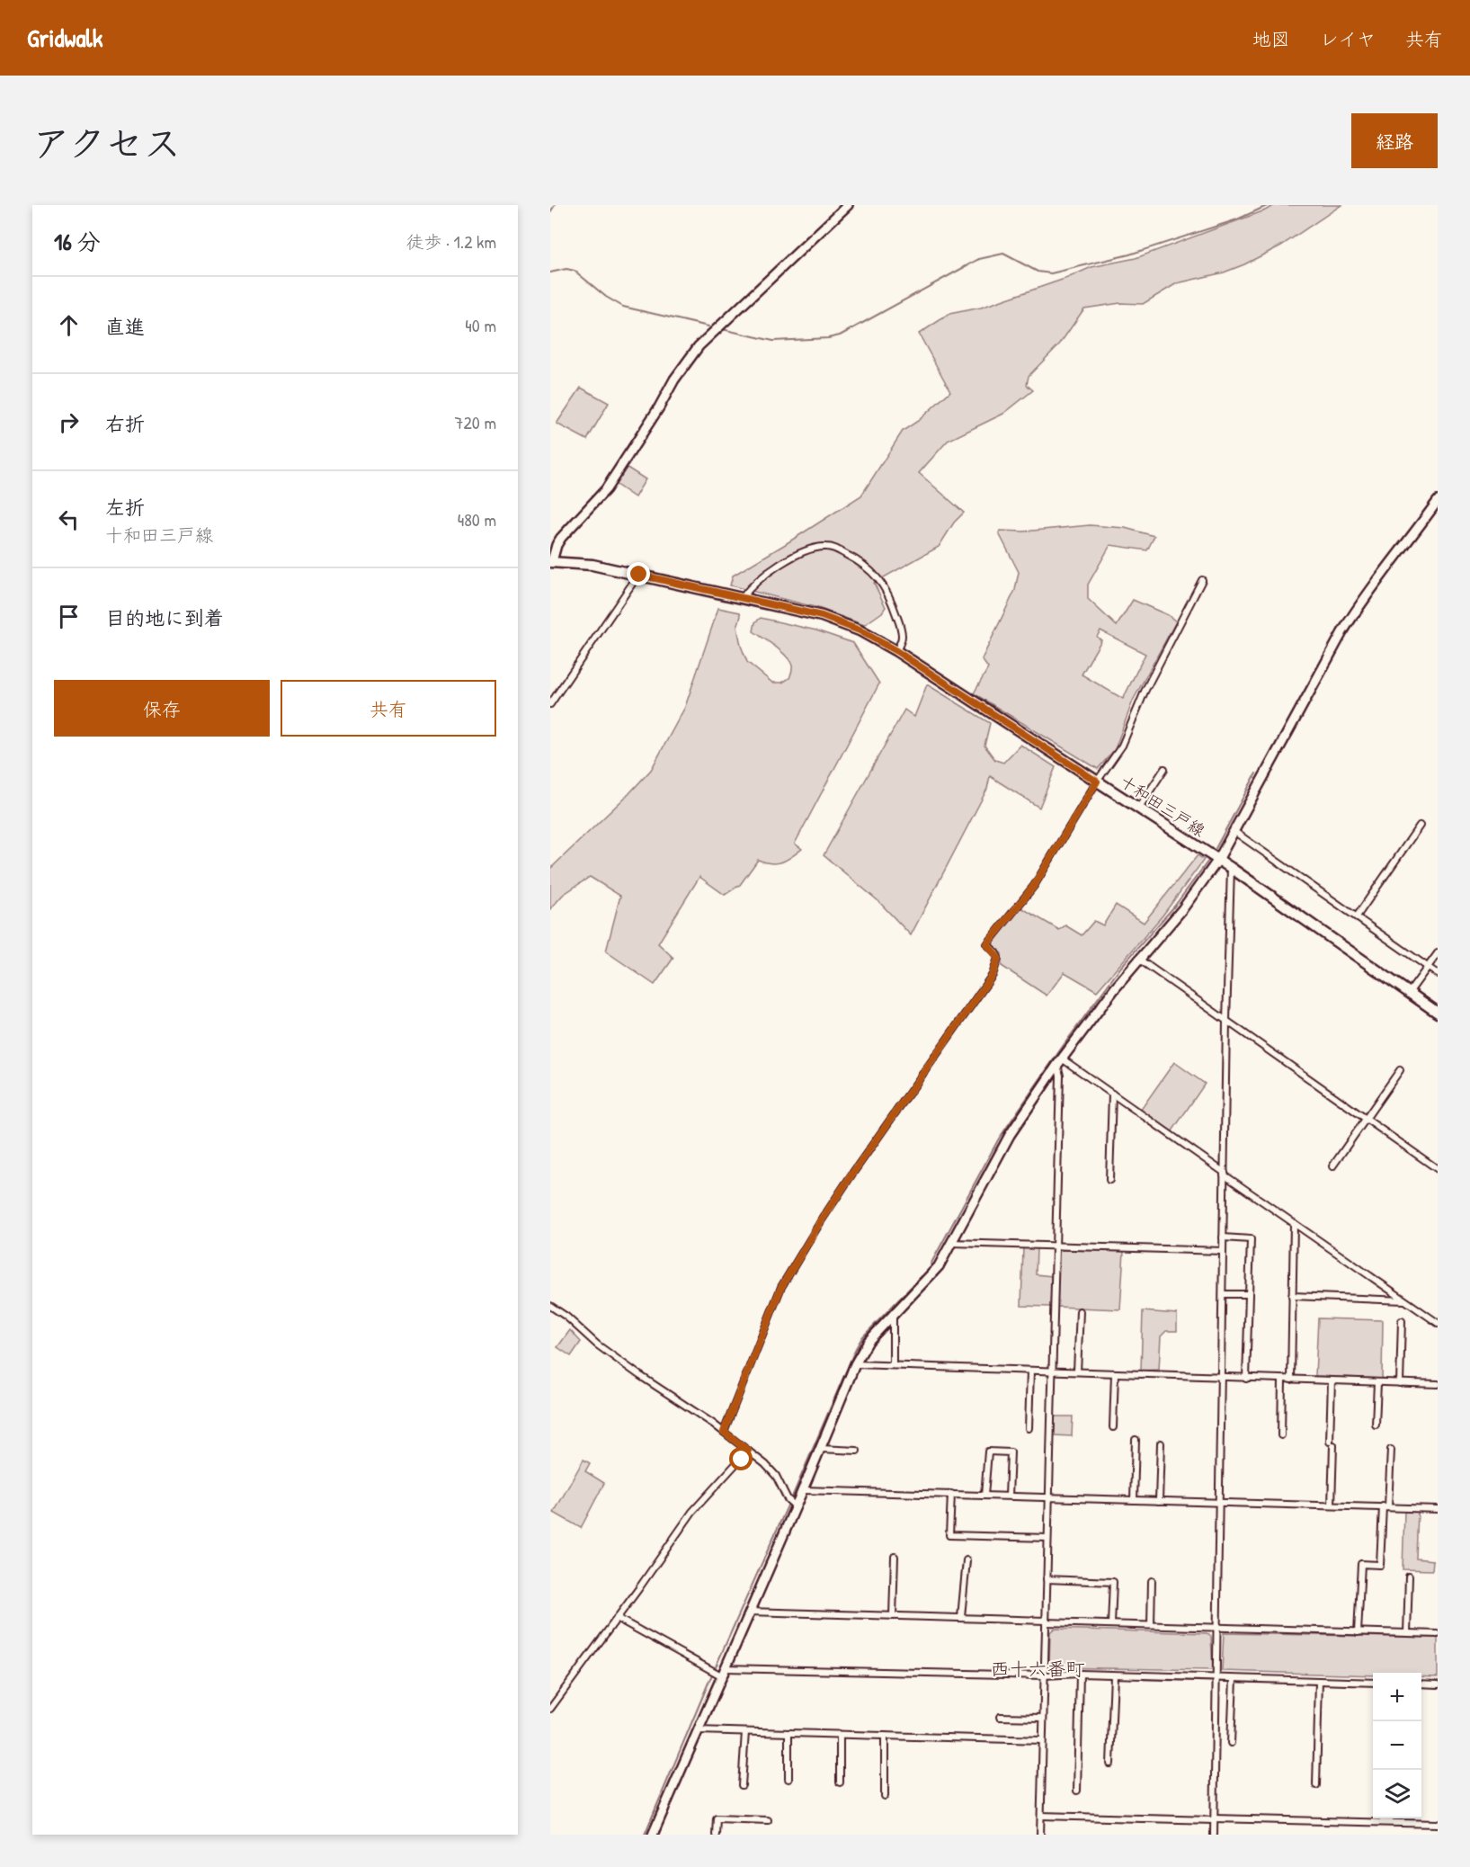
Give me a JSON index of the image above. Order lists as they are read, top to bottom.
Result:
{
  "streets": {
    "main road": ["十和田三戸線"]
  },
  "districts": ["西十六番町"],
  "page": {
    "header": "Gridwalk",
    "nav": ["地図", "レイヤ", "共有"],
    "title": "アクセス",
    "buttons": [
      "経路",
      ["保存", "共有"]
    ],
    "heading": ["16 分", "徒歩 · 1.2 km"],
    "list": [
      ["直進", "40 m"],
      ["右折", "720 m"],
      ["左折", "十和田三戸線", "480 m"],
      "目的地に到着"
    ],
    "map_buttons": ["+", "−"]
  }
}
